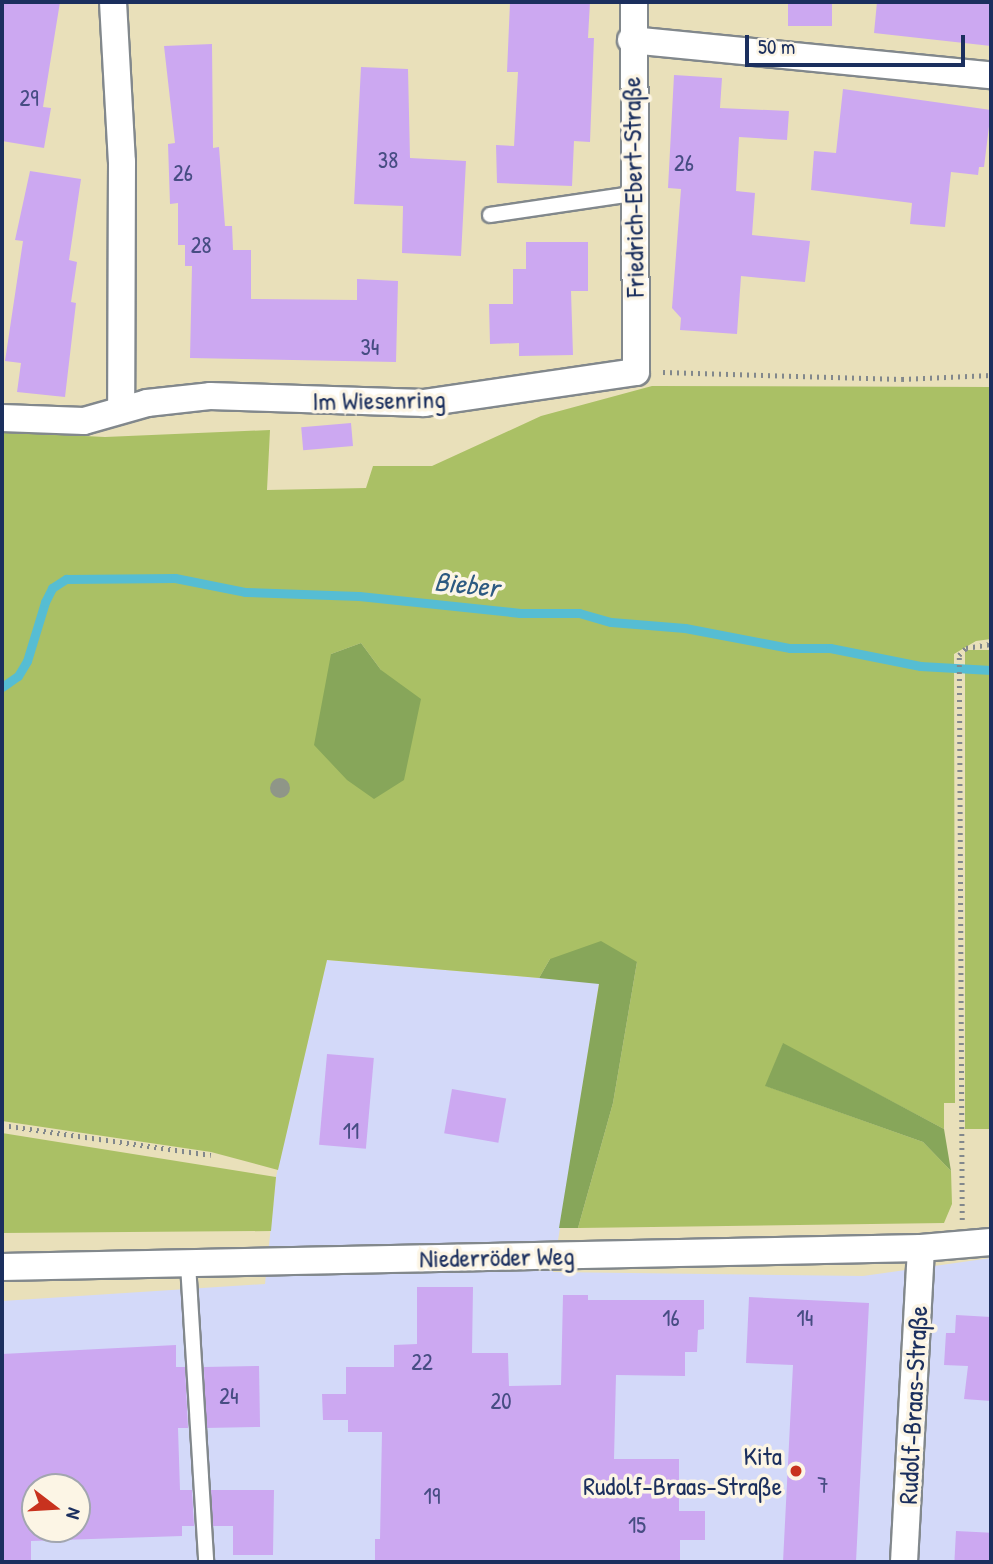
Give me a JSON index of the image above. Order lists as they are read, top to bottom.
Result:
{
  "streets": {
    "street": [
      "Friedrich-Ebert-Straße",
      "Im Wiesenring",
      "Niederröder Weg",
      "Rudolf-Braas-Straße"
    ]
  },
  "crossings": [
    ["Friedrich-Ebert-Straße", "Im Wiesenring"],
    ["Niederröder Weg", "Rudolf-Braas-Straße"]
  ],
  "water": ["Bieber"],
  "places": ["Kita Rudolf-Braas-Straße"],
  "house_numbers": [
    "29",
    "38",
    "26",
    "26",
    "28",
    "34",
    "11",
    "16",
    "14",
    "22",
    "24",
    "20",
    "7",
    "19",
    "15"
  ],
  "scale_bar": "50 m",
  "north": "right"
}
